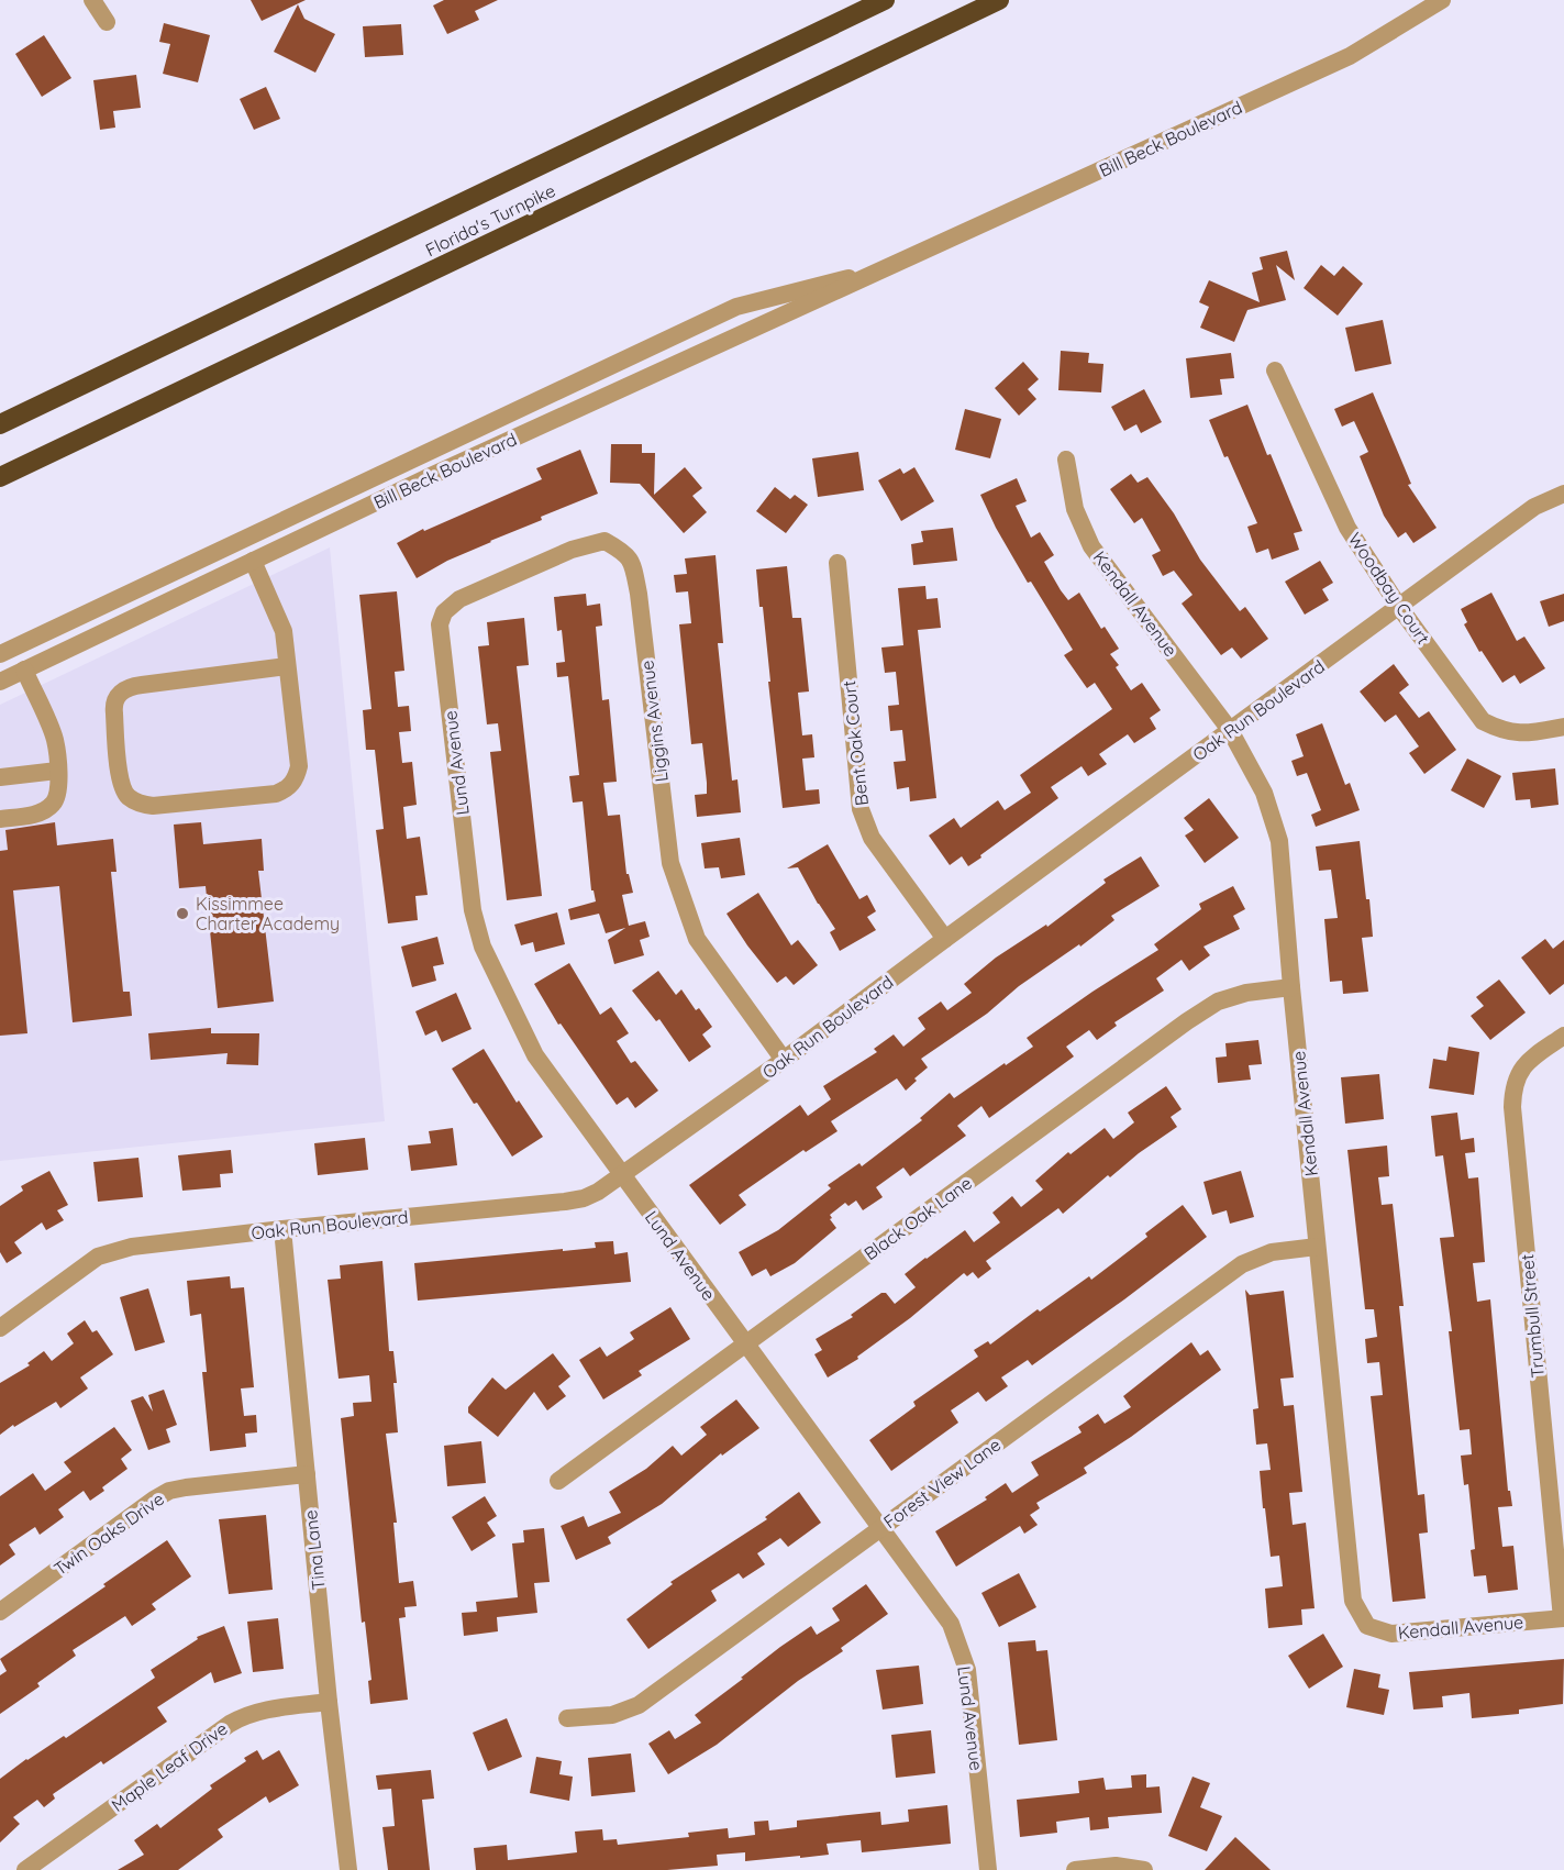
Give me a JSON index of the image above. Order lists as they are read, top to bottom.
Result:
{
  "streets": {
    "highway": ["Florida's Turnpike"],
    "street": [
      "Bill Beck Boulevard",
      "Woodbay Court",
      "Kendall Avenue",
      "Oak Run Boulevard",
      "Liggins Avenue",
      "Bent Oak Court",
      "Lund Avenue",
      "Black Oak Lane",
      "Trumbull Street",
      "Forest View Lane",
      "Twin Oaks Drive",
      "Tina Lane",
      "Maple Leaf Drive"
    ]
  },
  "crossings": [
    ["Woodbay Court", "Oak Run Boulevard"],
    ["Kendall Avenue", "Oak Run Boulevard"],
    ["Kendall Avenue", "Black Oak Lane"],
    ["Kendall Avenue", "Trumbull Street"],
    ["Kendall Avenue", "Forest View Lane"],
    ["Oak Run Boulevard", "Liggins Avenue"],
    ["Oak Run Boulevard", "Bent Oak Court"],
    ["Oak Run Boulevard", "Lund Avenue"],
    ["Oak Run Boulevard", "Tina Lane"],
    ["Liggins Avenue", "Lund Avenue"],
    ["Lund Avenue", "Black Oak Lane"],
    ["Lund Avenue", "Forest View Lane"],
    ["Twin Oaks Drive", "Tina Lane"],
    ["Tina Lane", "Maple Leaf Drive"]
  ],
  "places": ["Kissimmee Charter Academy"]
}
